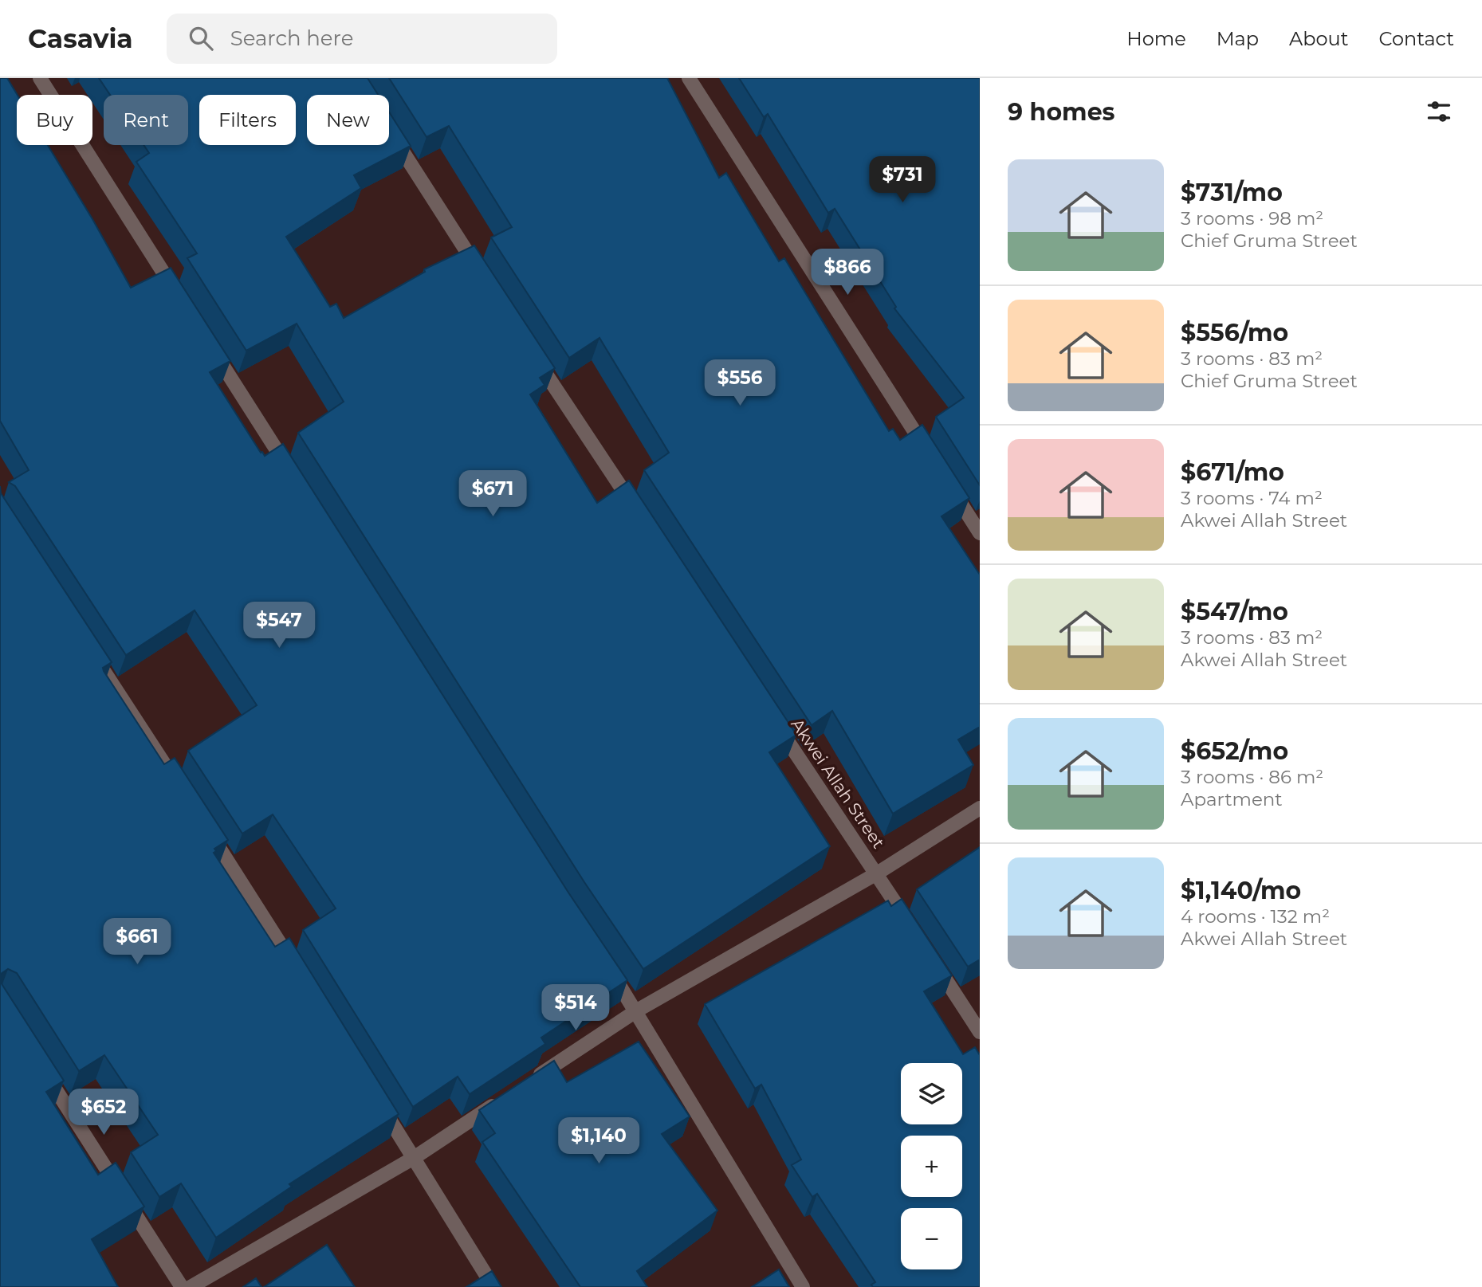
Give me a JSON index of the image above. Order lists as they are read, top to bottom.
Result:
{
  "streets": {
    "street": ["Akwei Allah Street"]
  },
  "page": {
    "header": "Casavia",
    "search": "Search here",
    "nav": [
      "Home",
      "Map",
      "About",
      "Contact"
    ],
    "heading": "9 homes",
    "chip": [
      "Buy",
      "Rent",
      "Filters",
      "New"
    ],
    "list": [
      {
        "name": "$731/mo",
        "note": "3 rooms · 98 m² · Chief Gruma Street"
      },
      {
        "name": "$556/mo",
        "note": "3 rooms · 83 m² · Chief Gruma Street"
      },
      {
        "name": "$671/mo",
        "note": "3 rooms · 74 m² · Akwei Allah Street"
      },
      {
        "name": "$547/mo",
        "note": "3 rooms · 83 m² · Akwei Allah Street"
      },
      {
        "name": "$652/mo",
        "note": "3 rooms · 86 m² · Apartment"
      },
      {
        "name": "$1,140/mo",
        "note": "4 rooms · 132 m² · Akwei Allah Street"
      }
    ],
    "price": [
      "$731",
      "$866",
      "$556",
      "$671",
      "$547",
      "$661",
      "$514",
      "$652",
      "$1,140"
    ],
    "map_buttons": ["+", "−"]
  }
}
